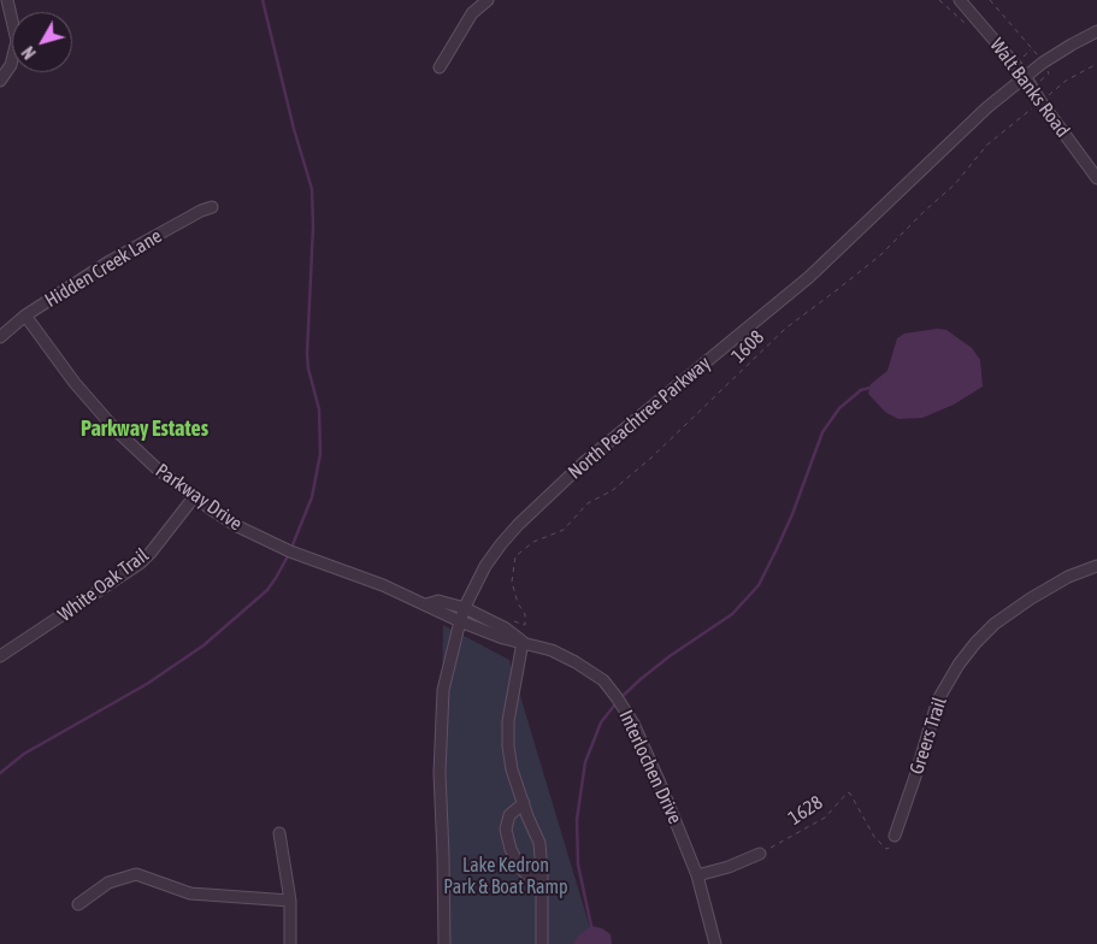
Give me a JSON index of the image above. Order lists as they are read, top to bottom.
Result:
{
  "streets": {
    "street": [
      "Walt Banks Road",
      "Hidden Creek Lane",
      "North Peachtree Parkway",
      "Parkway Drive",
      "White Oak Trail",
      "Greers Trail",
      "Interlochen Drive"
    ],
    "path": ["1608", "1628"]
  },
  "crossings": [
    ["Walt Banks Road", "1608"],
    ["Walt Banks Road", "North Peachtree Parkway"],
    ["Hidden Creek Lane", "Parkway Drive"],
    ["North Peachtree Parkway", "Parkway Drive"],
    ["North Peachtree Parkway", "Interlochen Drive"],
    ["Parkway Drive", "White Oak Trail"],
    ["Parkway Drive", "Interlochen Drive"],
    ["Greers Trail", "1628"]
  ],
  "districts": ["Parkway Estates"],
  "parks": ["Lake Kedron Park & Boat Ramp"],
  "north": "bottom left"
}
